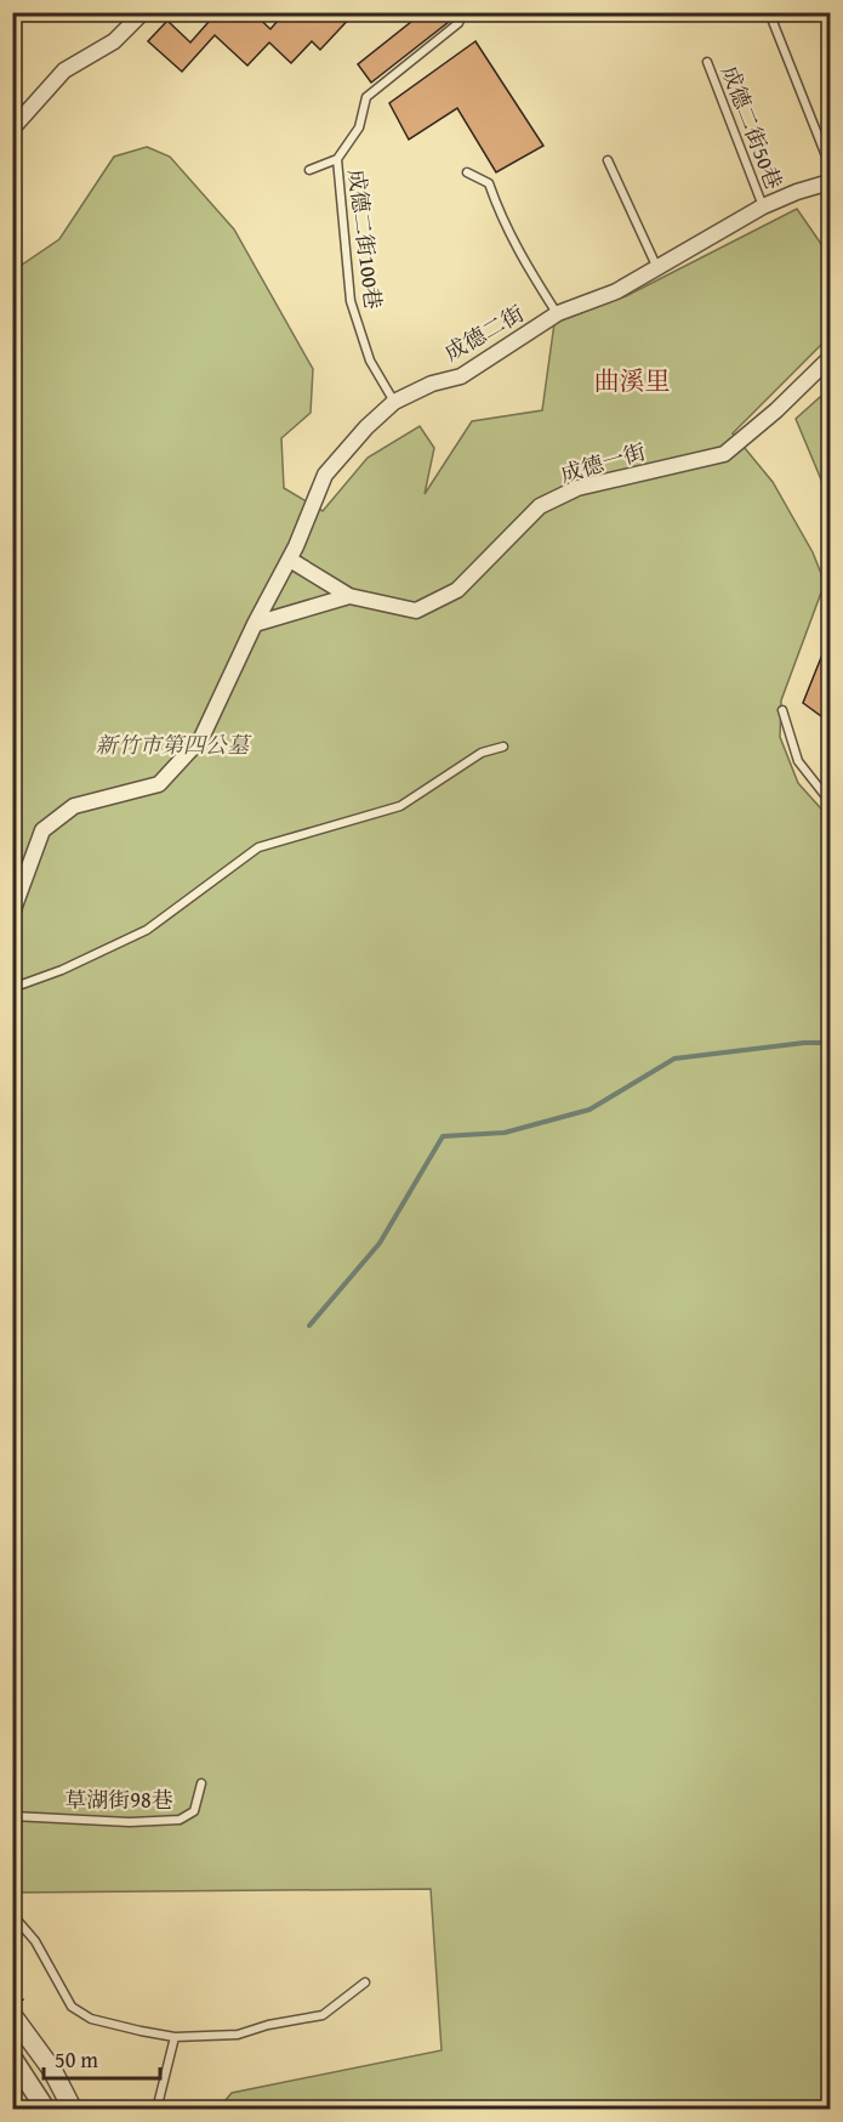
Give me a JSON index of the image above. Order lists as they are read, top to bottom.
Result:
{
  "streets": {
    "street": ["成德二街", "成德一街"],
    "lane": ["成德二街50巷", "成德二街100巷", "草湖街98巷"]
  },
  "crossings": [
    ["成德二街50巷", "成德二街"],
    ["成德二街100巷", "成德二街"],
    ["成德二街", "成德一街"]
  ],
  "districts": ["曲溪里"],
  "parks": ["新竹市第四公墓"],
  "scale_bar": "50 m"
}
